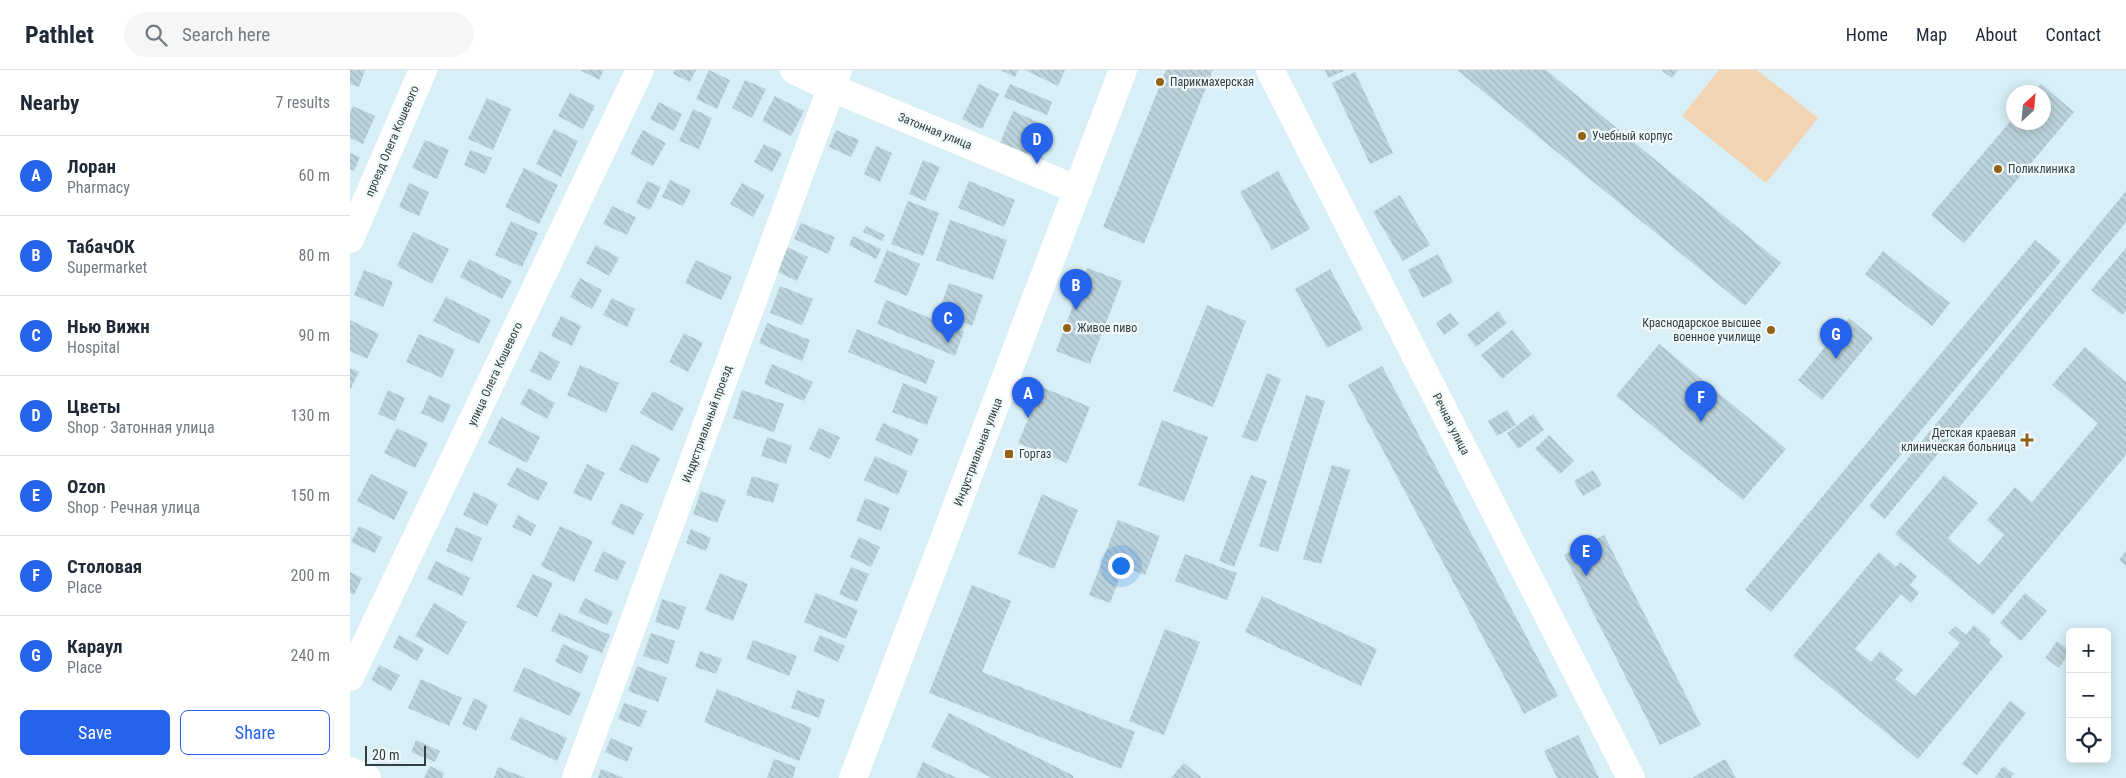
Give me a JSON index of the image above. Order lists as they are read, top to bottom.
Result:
{
  "streets": {
    "street": [
      "Затонная улица",
      "проезд Олега Кошевого",
      "улица Олега Кошевого",
      "Индустриальный проезд",
      "Речная улица",
      "Индустриальная улица"
    ]
  },
  "crossings": [
    ["Затонная улица", "Индустриальный проезд"],
    ["Затонная улица", "Индустриальная улица"]
  ],
  "places": {
    "other": [
      "Парикмахерская",
      "Учебный корпус",
      "Поликлиника",
      "Живое пиво",
      "Краснодарское высшее военное училище"
    ],
    "health": ["Детская краевая клиническая больница"],
    "transit": ["Горгаз"]
  },
  "scale_bar": "20 m",
  "north": "top right",
  "page": {
    "header": "Pathlet",
    "search": "Search here",
    "nav": [
      "Home",
      "Map",
      "About",
      "Contact"
    ],
    "heading": ["Nearby", "7 results"],
    "pins": [
      "D",
      "B",
      "C",
      "G",
      "A",
      "F",
      "E"
    ],
    "list": [
      {
        "mark": "A",
        "name": "Лоран",
        "note": "Pharmacy",
        "value": "60 m"
      },
      {
        "mark": "B",
        "name": "ТабачОК",
        "note": "Supermarket",
        "value": "80 m"
      },
      {
        "mark": "C",
        "name": "Нью Вижн",
        "note": "Hospital",
        "value": "90 m"
      },
      {
        "mark": "D",
        "name": "Цветы",
        "note": "Shop · Затонная улица",
        "value": "130 m"
      },
      {
        "mark": "E",
        "name": "Ozon",
        "note": "Shop · Речная улица",
        "value": "150 m"
      },
      {
        "mark": "F",
        "name": "Столовая",
        "note": "Place",
        "value": "200 m"
      },
      {
        "mark": "G",
        "name": "Караул",
        "note": "Place",
        "value": "240 m"
      }
    ],
    "map_buttons": ["+", "−"],
    "buttons": ["Save", "Share"],
    "scale": "20 m"
  }
}
